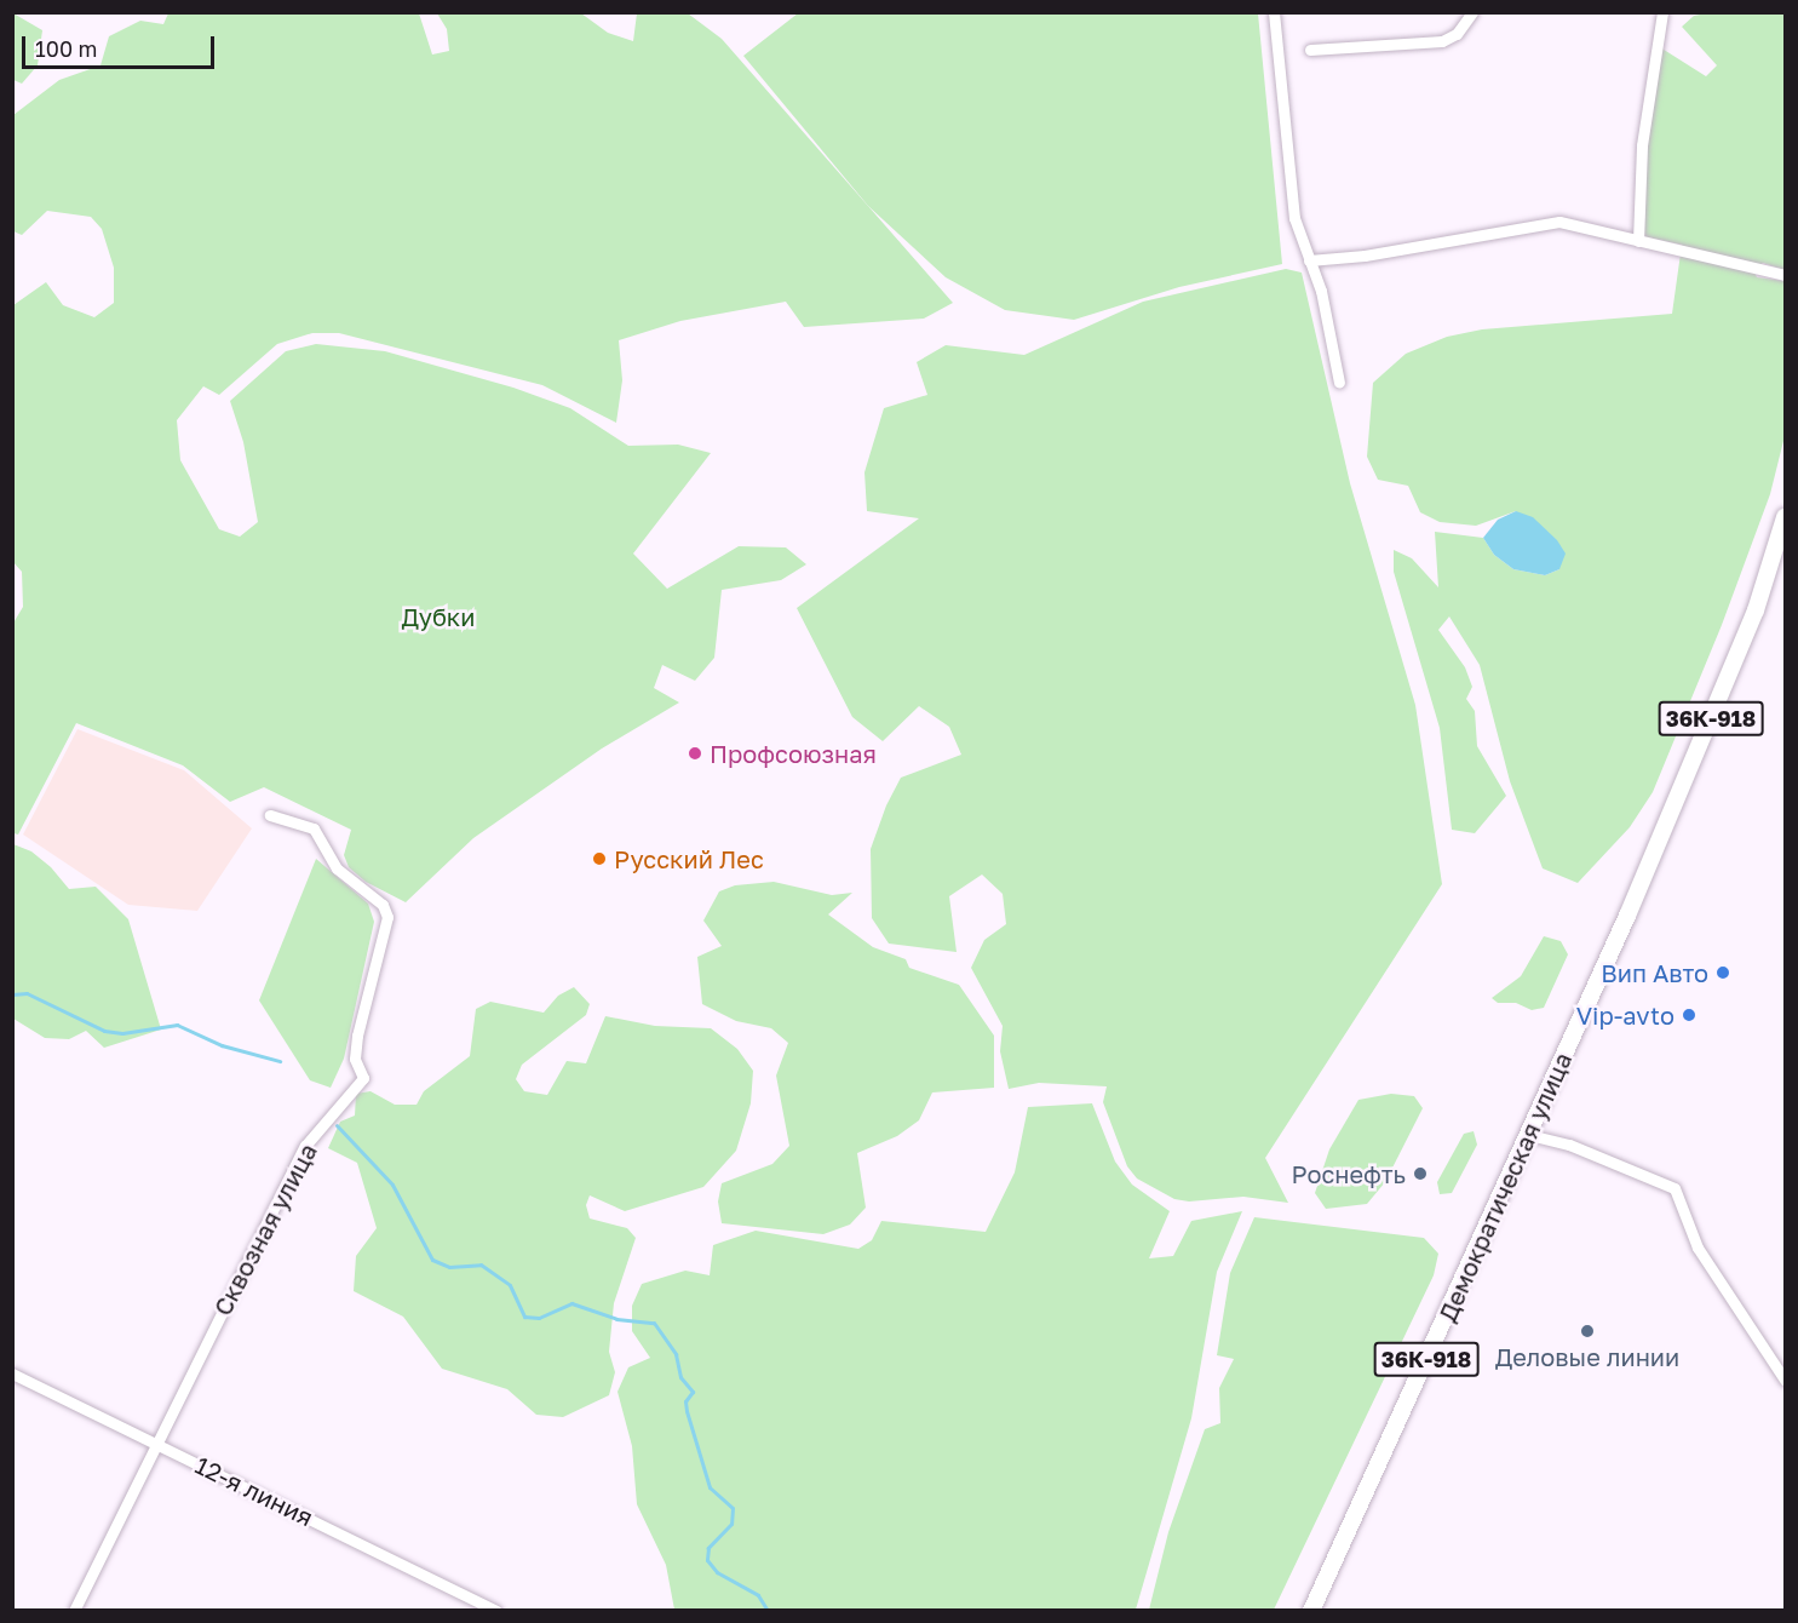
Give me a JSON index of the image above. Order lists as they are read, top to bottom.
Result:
{
  "streets": {
    "main road": ["36К-918", "Демократическая улица"],
    "street": ["Сквозная улица", "12-я линия"]
  },
  "crossings": [
    ["Сквозная улица", "12-я линия"]
  ],
  "parks": ["Дубки"],
  "places": [
    "Профсоюзная",
    "Русский Лес",
    "Вип Авто",
    "Vip-avto",
    "Роснефть",
    "Деловые линии"
  ],
  "scale_bar": "100 m"
}
